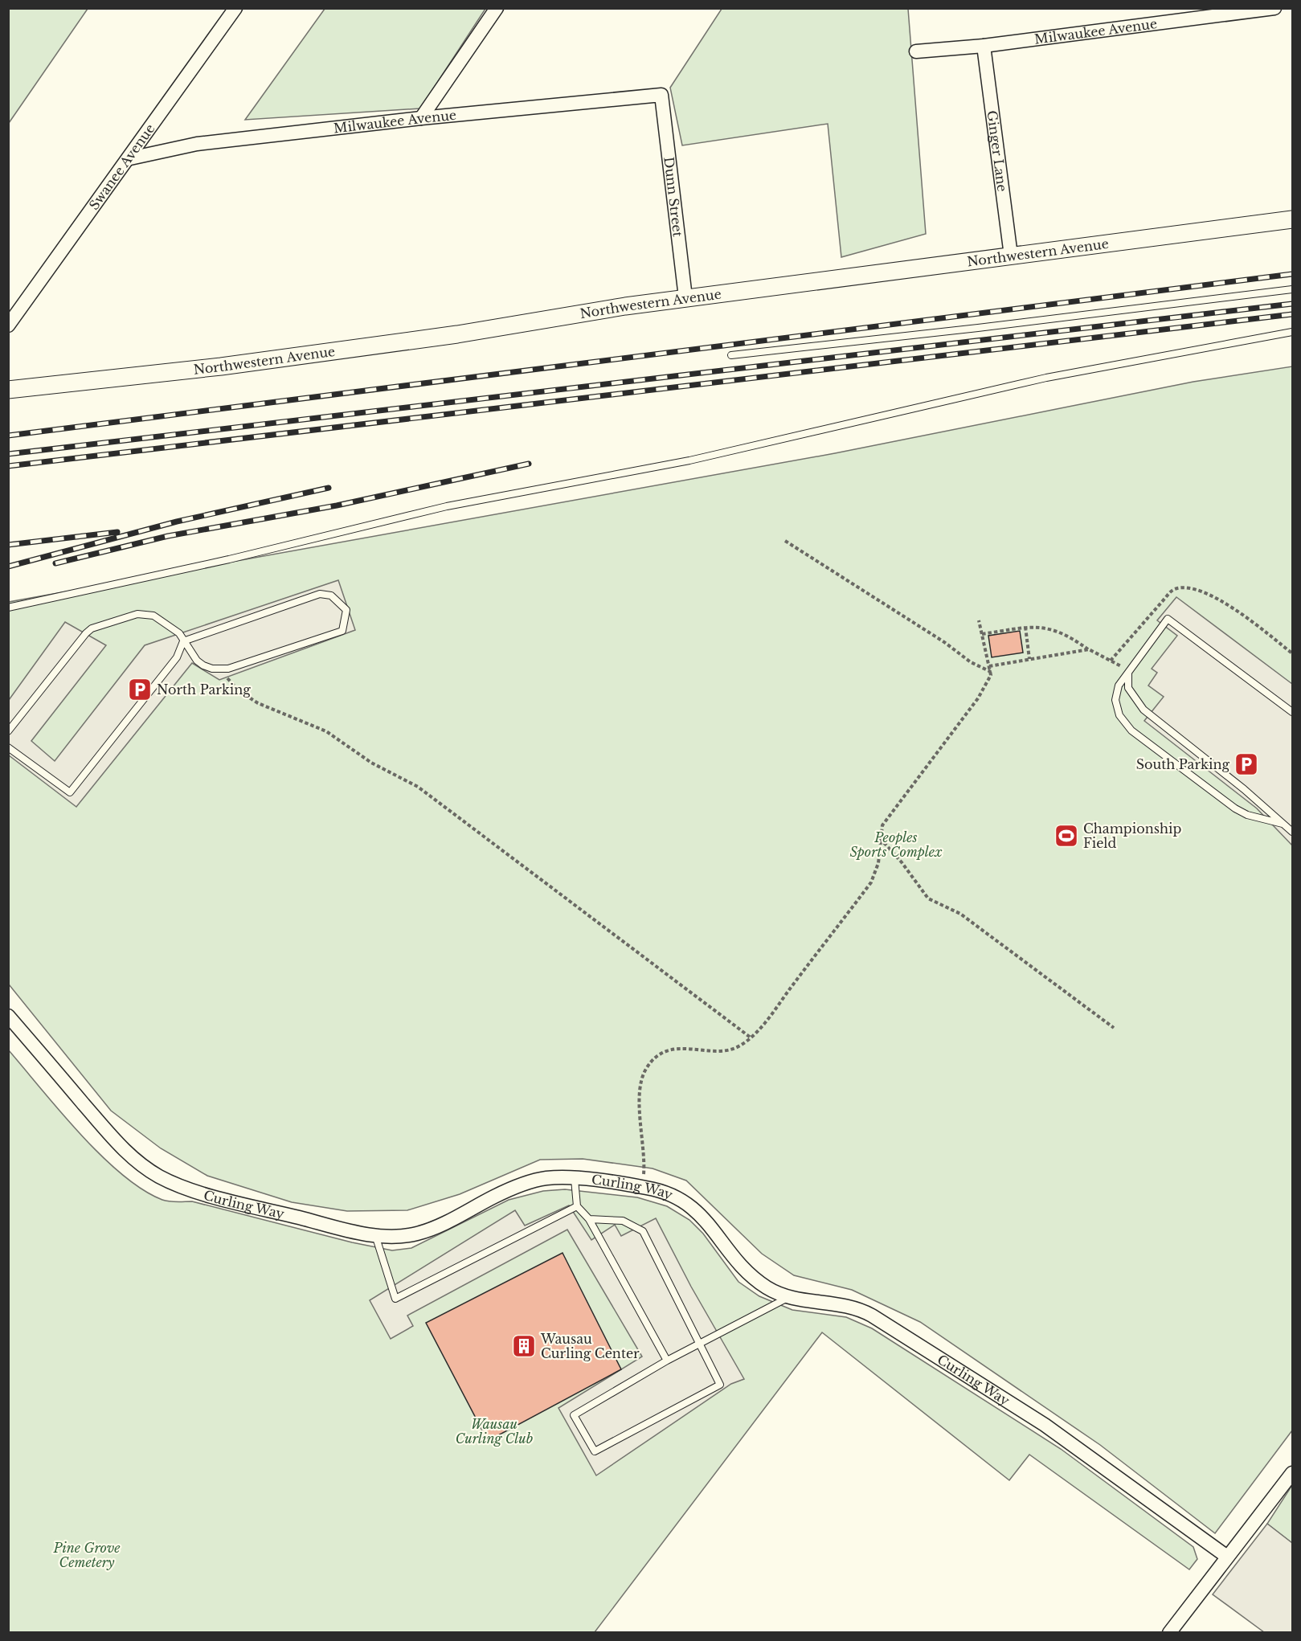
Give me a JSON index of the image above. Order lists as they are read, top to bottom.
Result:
{
  "streets": {
    "street": [
      "Milwaukee Avenue",
      "Ginger Lane",
      "Swanee Avenue",
      "Dunn Street",
      "Northwestern Avenue",
      "Curling Way"
    ]
  },
  "crossings": [
    ["Milwaukee Avenue", "Ginger Lane"],
    ["Milwaukee Avenue", "Swanee Avenue"],
    ["Milwaukee Avenue", "Dunn Street"],
    ["Ginger Lane", "Northwestern Avenue"],
    ["Dunn Street", "Northwestern Avenue"]
  ],
  "parks": ["Peoples Sports Complex", "Wausau Curling Club", "Pine Grove Cemetery"],
  "places": {
    "parking": ["North Parking", "South Parking"],
    "sports": ["Championship Field"],
    "building": ["Wausau Curling Center"]
  }
}
